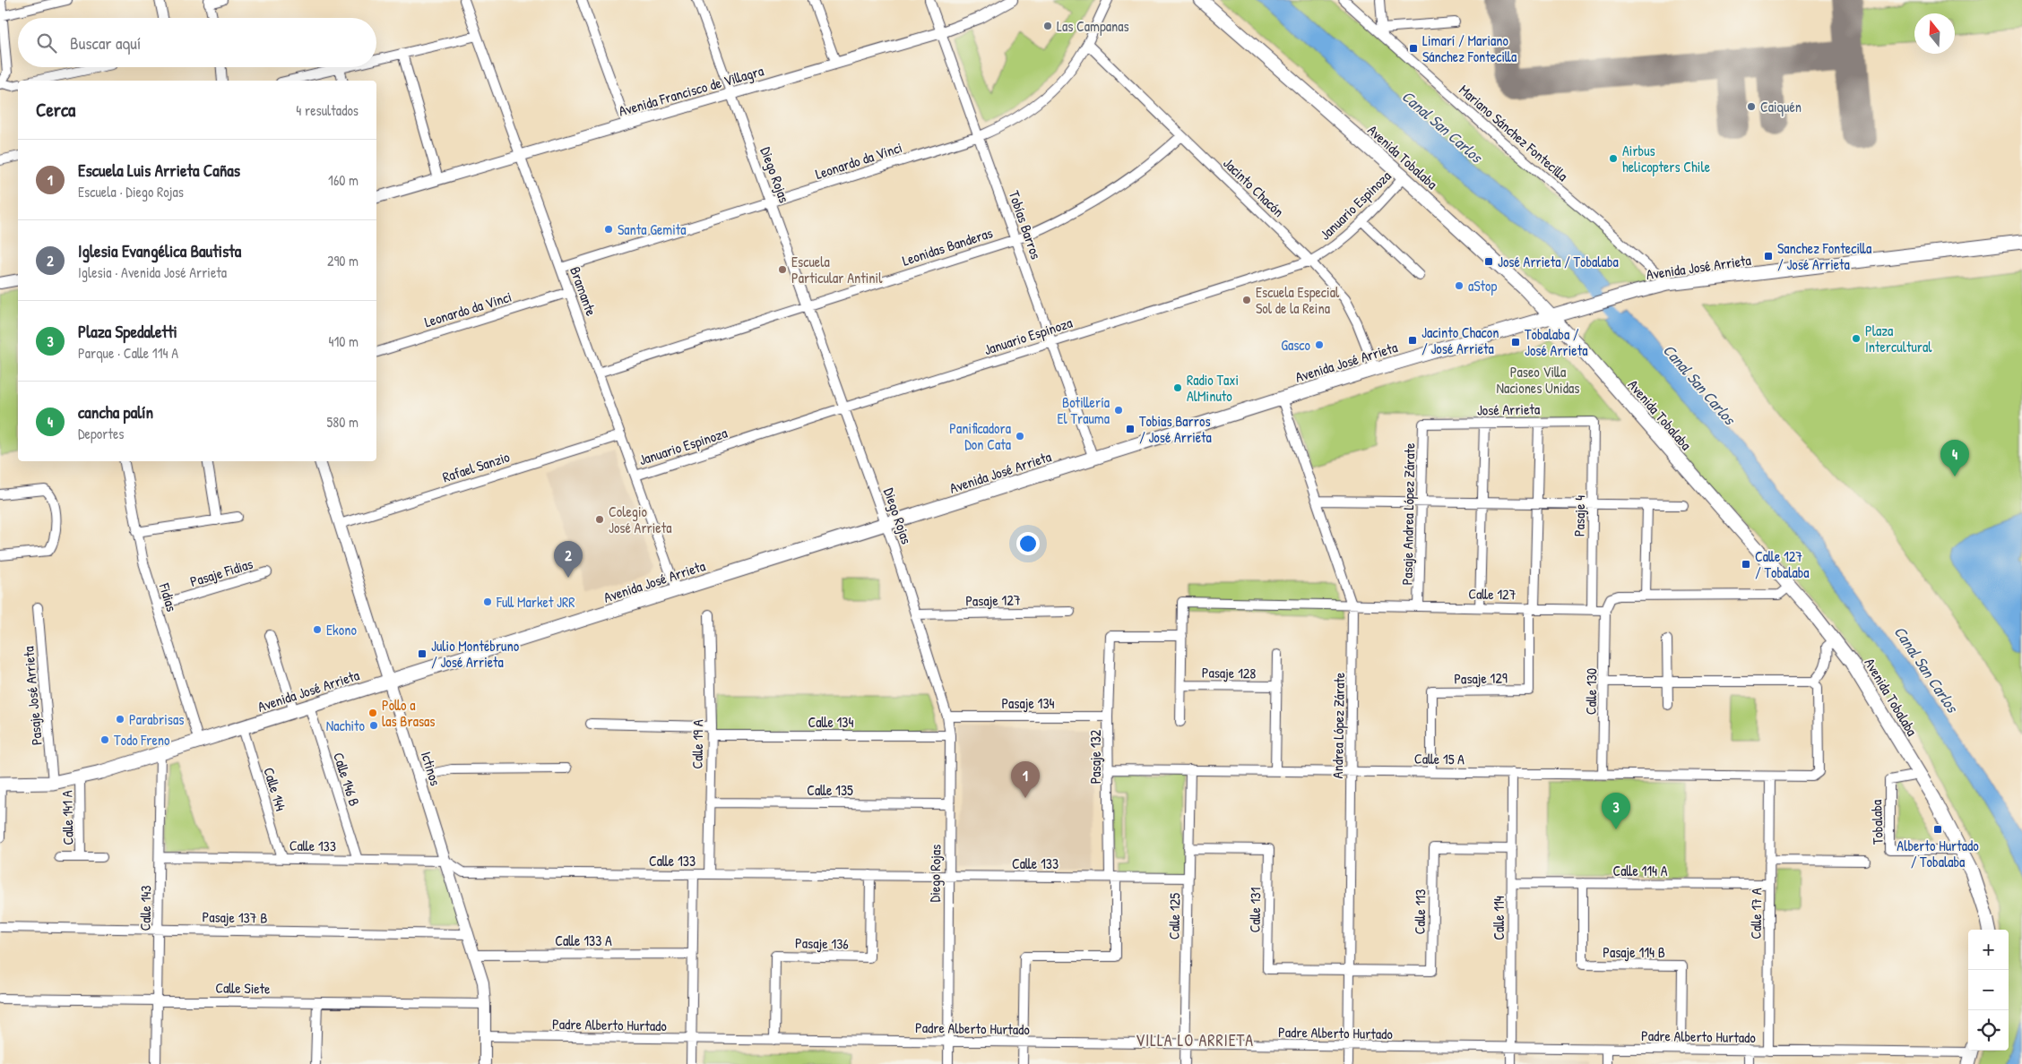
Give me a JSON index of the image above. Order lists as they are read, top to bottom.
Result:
{
  "streets": {
    "main road": ["Avenida Tobalaba", "Avenida José Arrieta"],
    "street": [
      "Avenida Francisco de Villagra",
      "Mariano Sánchez Fontecilla",
      "Leonardo da Vinci",
      "Diego Rojas",
      "Jacinto Chacón",
      "Januario Espinoza",
      "Tobías Barros",
      "Leonidas Banderas",
      "Bramante",
      "José Arrieta",
      "Rafael Sanzio",
      "Pasaje Andrea López Zárate",
      "Pasaje 4",
      "Pasaje Fidias",
      "Calle 127",
      "Fidias",
      "Pasaje 127",
      "Pasaje 128",
      "Pasaje 129",
      "Calle 130",
      "Pasaje José Arrieta",
      "Pasaje 134",
      "Calle 134",
      "Andrea López Zárate",
      "Calle 19 A",
      "Pasaje 132",
      "Calle 15 A",
      "Ictinos",
      "Calle 146 B",
      "Calle 144",
      "Calle 135",
      "Calle 141 A",
      "Tobalaba",
      "Calle 133",
      "Calle 114 A",
      "Calle 143",
      "Calle 131",
      "Calle 113",
      "Calle 17 A",
      "Calle 125",
      "Pasaje 137 B",
      "Calle 114",
      "Calle 133 A",
      "Pasaje 136",
      "Pasaje 114 B",
      "Calle Siete",
      "Padre Alberto Hurtado"
    ]
  },
  "crossings": [
    ["Avenida Francisco de Villagra", "Diego Rojas"],
    ["Avenida Francisco de Villagra", "Tobías Barros"],
    ["Avenida Francisco de Villagra", "Bramante"],
    ["Mariano Sánchez Fontecilla", "Avenida José Arrieta"],
    ["Avenida Tobalaba", "Januario Espinoza"],
    ["Avenida Tobalaba", "Avenida José Arrieta"],
    ["Avenida Tobalaba", "Tobalaba"],
    ["Leonardo da Vinci", "Diego Rojas"],
    ["Leonardo da Vinci", "Jacinto Chacón"],
    ["Leonardo da Vinci", "Tobías Barros"],
    ["Leonardo da Vinci", "Bramante"],
    ["Diego Rojas", "Januario Espinoza"],
    ["Diego Rojas", "Leonidas Banderas"],
    ["Diego Rojas", "Avenida José Arrieta"],
    ["Diego Rojas", "Pasaje 127"],
    ["Diego Rojas", "Pasaje 134"],
    ["Diego Rojas", "Calle 134"],
    ["Diego Rojas", "Calle 135"],
    ["Diego Rojas", "Calle 133"],
    ["Diego Rojas", "Padre Alberto Hurtado"],
    ["Jacinto Chacón", "Januario Espinoza"],
    ["Jacinto Chacón", "Leonidas Banderas"],
    ["Jacinto Chacón", "Avenida José Arrieta"],
    ["Januario Espinoza", "Tobías Barros"],
    ["Januario Espinoza", "Bramante"],
    ["Tobías Barros", "Leonidas Banderas"],
    ["Tobías Barros", "Avenida José Arrieta"],
    ["Leonidas Banderas", "Bramante"],
    ["Avenida José Arrieta", "Bramante"],
    ["Avenida José Arrieta", "Fidias"],
    ["Avenida José Arrieta", "Pasaje José Arrieta"],
    ["Avenida José Arrieta", "Andrea López Zárate"],
    ["Avenida José Arrieta", "Ictinos"],
    ["Avenida José Arrieta", "Calle 146 B"],
    ["Avenida José Arrieta", "Calle 144"],
    ["Avenida José Arrieta", "Calle 141 A"],
    ["Avenida José Arrieta", "Calle 143"],
    ["Bramante", "Rafael Sanzio"],
    ["José Arrieta", "Pasaje Andrea López Zárate"],
    ["José Arrieta", "Pasaje 4"],
    ["José Arrieta", "Pasaje 129"],
    ["Rafael Sanzio", "Ictinos"],
    ["Pasaje Andrea López Zárate", "Calle 127"],
    ["Pasaje 4", "Calle 127"],
    ["Pasaje Fidias", "Fidias"],
    ["Calle 127", "Pasaje 128"],
    ["Calle 127", "Pasaje 129"],
    ["Calle 127", "Calle 130"],
    ["Calle 127", "Andrea López Zárate"],
    ["Pasaje 128", "Pasaje 132"],
    ["Pasaje 128", "Calle 15 A"],
    ["Pasaje 129", "Calle 15 A"],
    ["Calle 130", "Calle 15 A"],
    ["Pasaje 134", "Pasaje 132"],
    ["Calle 134", "Calle 19 A"],
    ["Andrea López Zárate", "Calle 15 A"],
    ["Andrea López Zárate", "Calle 131"],
    ["Andrea López Zárate", "Calle 113"],
    ["Andrea López Zárate", "Padre Alberto Hurtado"],
    ["Calle 19 A", "Calle 135"],
    ["Calle 19 A", "Calle 133"],
    ["Pasaje 132", "Calle 15 A"],
    ["Pasaje 132", "Calle 133"],
    ["Pasaje 132", "Padre Alberto Hurtado"],
    ["Calle 15 A", "Calle 17 A"],
    ["Calle 15 A", "Calle 125"],
    ["Calle 15 A", "Calle 114"],
    ["Ictinos", "Calle 133"],
    ["Ictinos", "Pasaje 137 B"],
    ["Ictinos", "Calle 133 A"],
    ["Ictinos", "Calle Siete"],
    ["Ictinos", "Padre Alberto Hurtado"],
    ["Calle 146 B", "Calle 133"],
    ["Calle 144", "Calle 133"],
    ["Calle 133", "Calle 143"],
    ["Calle 133", "Calle 125"],
    ["Calle 133", "Pasaje 136"],
    ["Calle 114 A", "Calle 17 A"],
    ["Calle 114 A", "Calle 114"],
    ["Calle 114 A", "Pasaje 114 B"],
    ["Calle 143", "Pasaje 137 B"],
    ["Calle 143", "Calle Siete"],
    ["Calle 131", "Calle 113"],
    ["Calle 131", "Calle 125"],
    ["Calle 113", "Calle 114"],
    ["Calle 17 A", "Padre Alberto Hurtado"],
    ["Calle 125", "Padre Alberto Hurtado"],
    ["Calle 114", "Padre Alberto Hurtado"],
    ["Pasaje 136", "Padre Alberto Hurtado"],
    ["Pasaje 114 B", "Padre Alberto Hurtado"]
  ],
  "districts": ["VILLA LO ARRIETA"],
  "water": ["Canal San Carlos"],
  "parks": ["Paseo Villa Naciones Unidas"],
  "places": {
    "other": [
      "Las Campanas",
      "Caiquén",
      "Airbus helicopters Chile",
      "Santa Gemita",
      "Escuela Particular Antinil",
      "aStop",
      "Escuela Especial Sol de la Reina",
      "Plaza Intercultural",
      "Gasco",
      "Radio Taxi AlMinuto",
      "Botillería El Trauma",
      "Panificadora Don Cata",
      "Colegio José Arrieta",
      "Full Market JRR",
      "Ekono",
      "Pollo a las Brasas",
      "Parabrisas",
      "Nachito",
      "Todo Freno"
    ],
    "transit": [
      "Limarí / Mariano Sánchez Fontecilla",
      "Sanchez Fontecilla / José Arrieta",
      "José Arrieta / Tobalaba",
      "Jacinto Chacon / José Arrieta",
      "Tobalaba / José Arrieta",
      "Tobias Barros / José Arrieta",
      "Calle 127 / Tobalaba",
      "Julio Montebruno / José Arrieta",
      "Alberto Hurtado / Tobalaba"
    ]
  },
  "north": "top",
  "page": {
    "search": "Buscar aquí",
    "heading": ["Cerca", "4 resultados"],
    "list": [
      {
        "mark": "1",
        "name": "Escuela Luis Arrieta Cañas",
        "note": "Escuela · Diego Rojas",
        "value": "160 m"
      },
      {
        "mark": "2",
        "name": "Iglesia Evangélica Bautista",
        "note": "Iglesia · Avenida José Arrieta",
        "value": "290 m"
      },
      {
        "mark": "3",
        "name": "Plaza Spedaletti",
        "note": "Parque · Calle 114 A",
        "value": "410 m"
      },
      {
        "mark": "4",
        "name": "cancha palín",
        "note": "Deportes",
        "value": "580 m"
      }
    ],
    "pins": [
      "4",
      "2",
      "1",
      "3"
    ],
    "map_buttons": ["+", "−"]
  }
}
